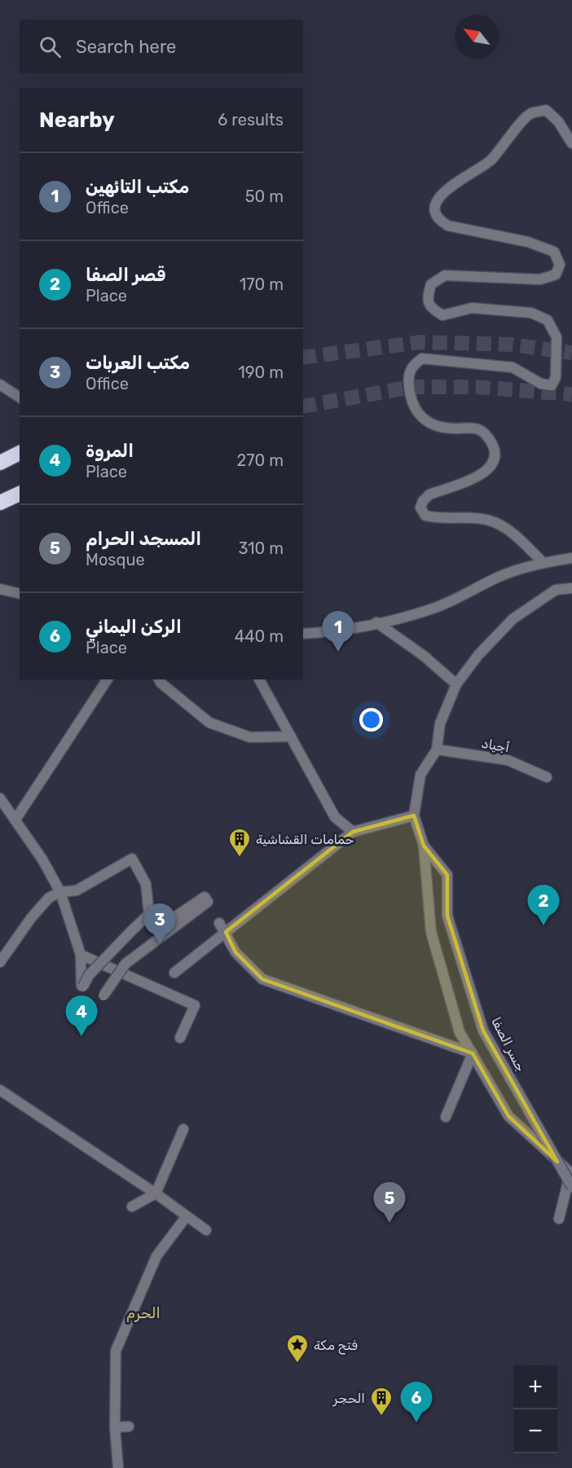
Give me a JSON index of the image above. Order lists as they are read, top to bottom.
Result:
{
  "streets": {
    "street": ["أجياد", "جسر الصفا"]
  },
  "districts": ["الحرم"],
  "places": {
    "building": ["حمامات القشاشية", "الحجر"],
    "place": ["فتح مكة"]
  },
  "north": "top left",
  "page": {
    "search": "Search here",
    "heading": ["Nearby", "6 results"],
    "list": [
      {
        "mark": "1",
        "name": "مكتب التائهين",
        "note": "Office",
        "value": "50 m"
      },
      {
        "mark": "2",
        "name": "قصر الصفا",
        "note": "Place",
        "value": "170 m"
      },
      {
        "mark": "3",
        "name": "مكتب العربات",
        "note": "Office",
        "value": "190 m"
      },
      {
        "mark": "4",
        "name": "المروة",
        "note": "Place",
        "value": "270 m"
      },
      {
        "mark": "5",
        "name": "المسجد الحرام",
        "note": "Mosque",
        "value": "310 m"
      },
      {
        "mark": "6",
        "name": "الركن اليماني",
        "note": "Place",
        "value": "440 m"
      }
    ],
    "pins": [
      "1",
      "2",
      "3",
      "4",
      "5",
      "6"
    ],
    "map_buttons": ["+", "−"]
  }
}
